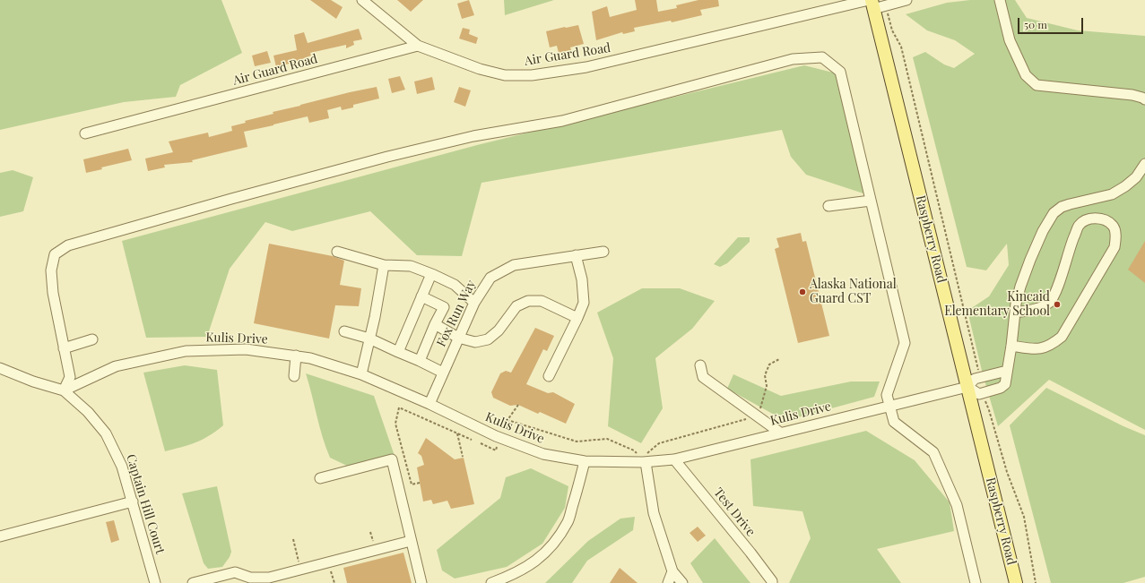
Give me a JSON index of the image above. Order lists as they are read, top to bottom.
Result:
{
  "streets": {
    "main road": ["Raspberry Road"],
    "street": [
      "Air Guard Road",
      "Fox Run Way",
      "Kulis Drive",
      "Captain Hill Court",
      "Test Drive"
    ]
  },
  "crossings": [
    ["Air Guard Road", "Raspberry Road"],
    ["Raspberry Road", "Kulis Drive"],
    ["Fox Run Way", "Kulis Drive"],
    ["Kulis Drive", "Captain Hill Court"],
    ["Kulis Drive", "Test Drive"]
  ],
  "places": ["Alaska National Guard CST", "Kincaid Elementary School"],
  "scale_bar": "50 m"
}
